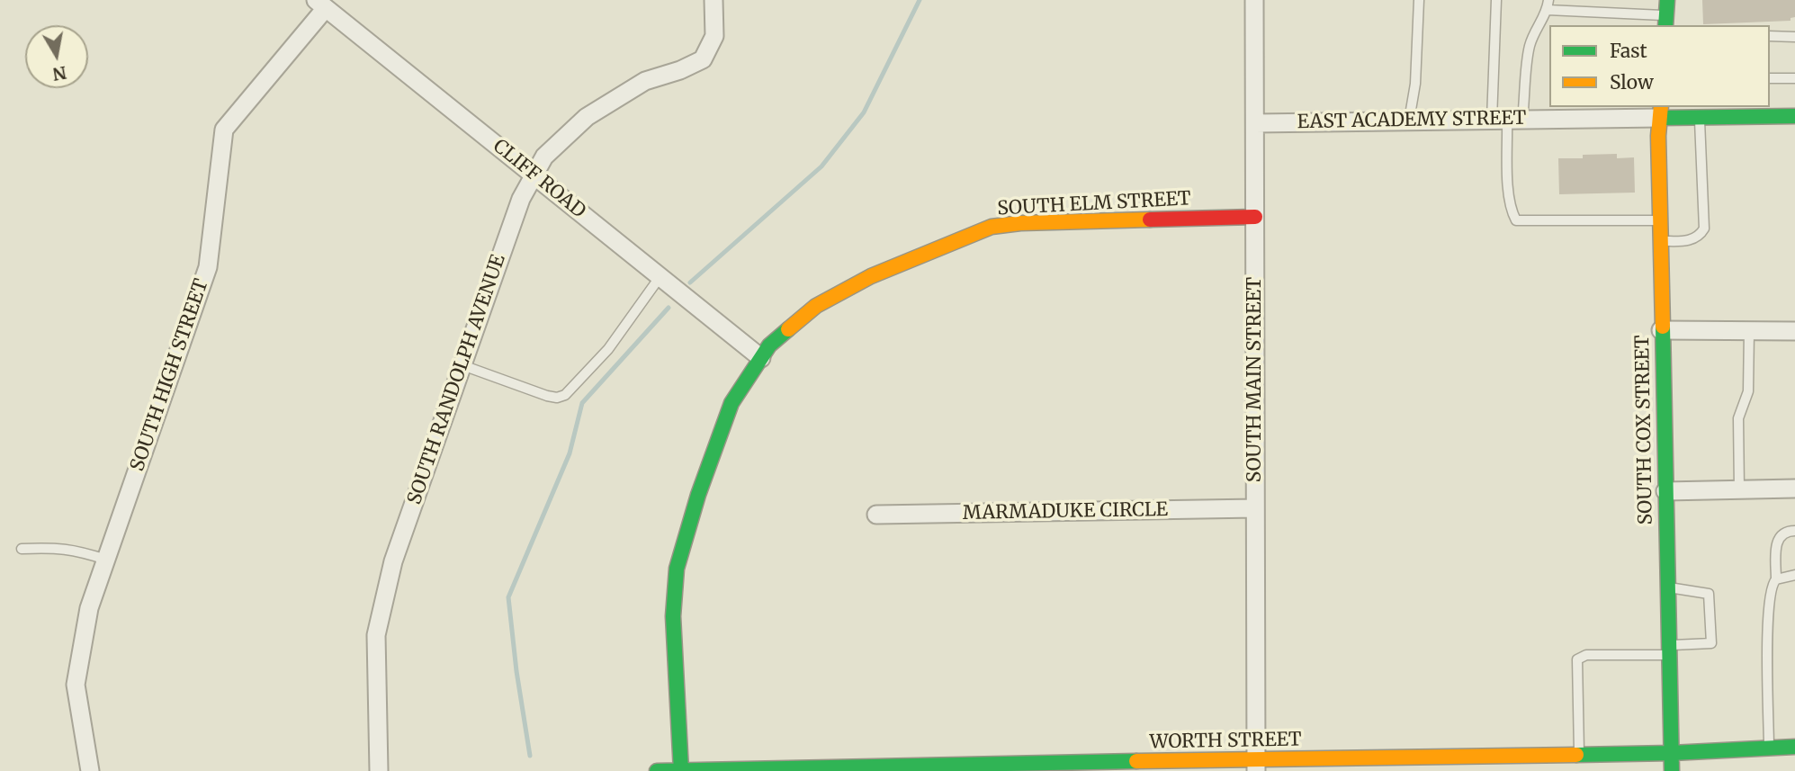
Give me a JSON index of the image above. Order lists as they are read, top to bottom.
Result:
{
  "streets": {
    "street": [
      "EAST ACADEMY STREET",
      "CLIFF ROAD",
      "SOUTH ELM STREET",
      "SOUTH HIGH STREET",
      "SOUTH RANDOLPH AVENUE",
      "SOUTH MAIN STREET",
      "SOUTH COX STREET",
      "MARMADUKE CIRCLE",
      "WORTH STREET"
    ]
  },
  "crossings": [
    ["EAST ACADEMY STREET", "SOUTH MAIN STREET"],
    ["EAST ACADEMY STREET", "SOUTH COX STREET"],
    ["CLIFF ROAD", "SOUTH ELM STREET"],
    ["CLIFF ROAD", "SOUTH HIGH STREET"],
    ["CLIFF ROAD", "SOUTH RANDOLPH AVENUE"],
    ["SOUTH ELM STREET", "SOUTH MAIN STREET"],
    ["SOUTH ELM STREET", "WORTH STREET"],
    ["SOUTH MAIN STREET", "MARMADUKE CIRCLE"],
    ["SOUTH MAIN STREET", "WORTH STREET"],
    ["SOUTH COX STREET", "WORTH STREET"]
  ],
  "legend": ["Fast", "Slow"],
  "north": "bottom"
}
